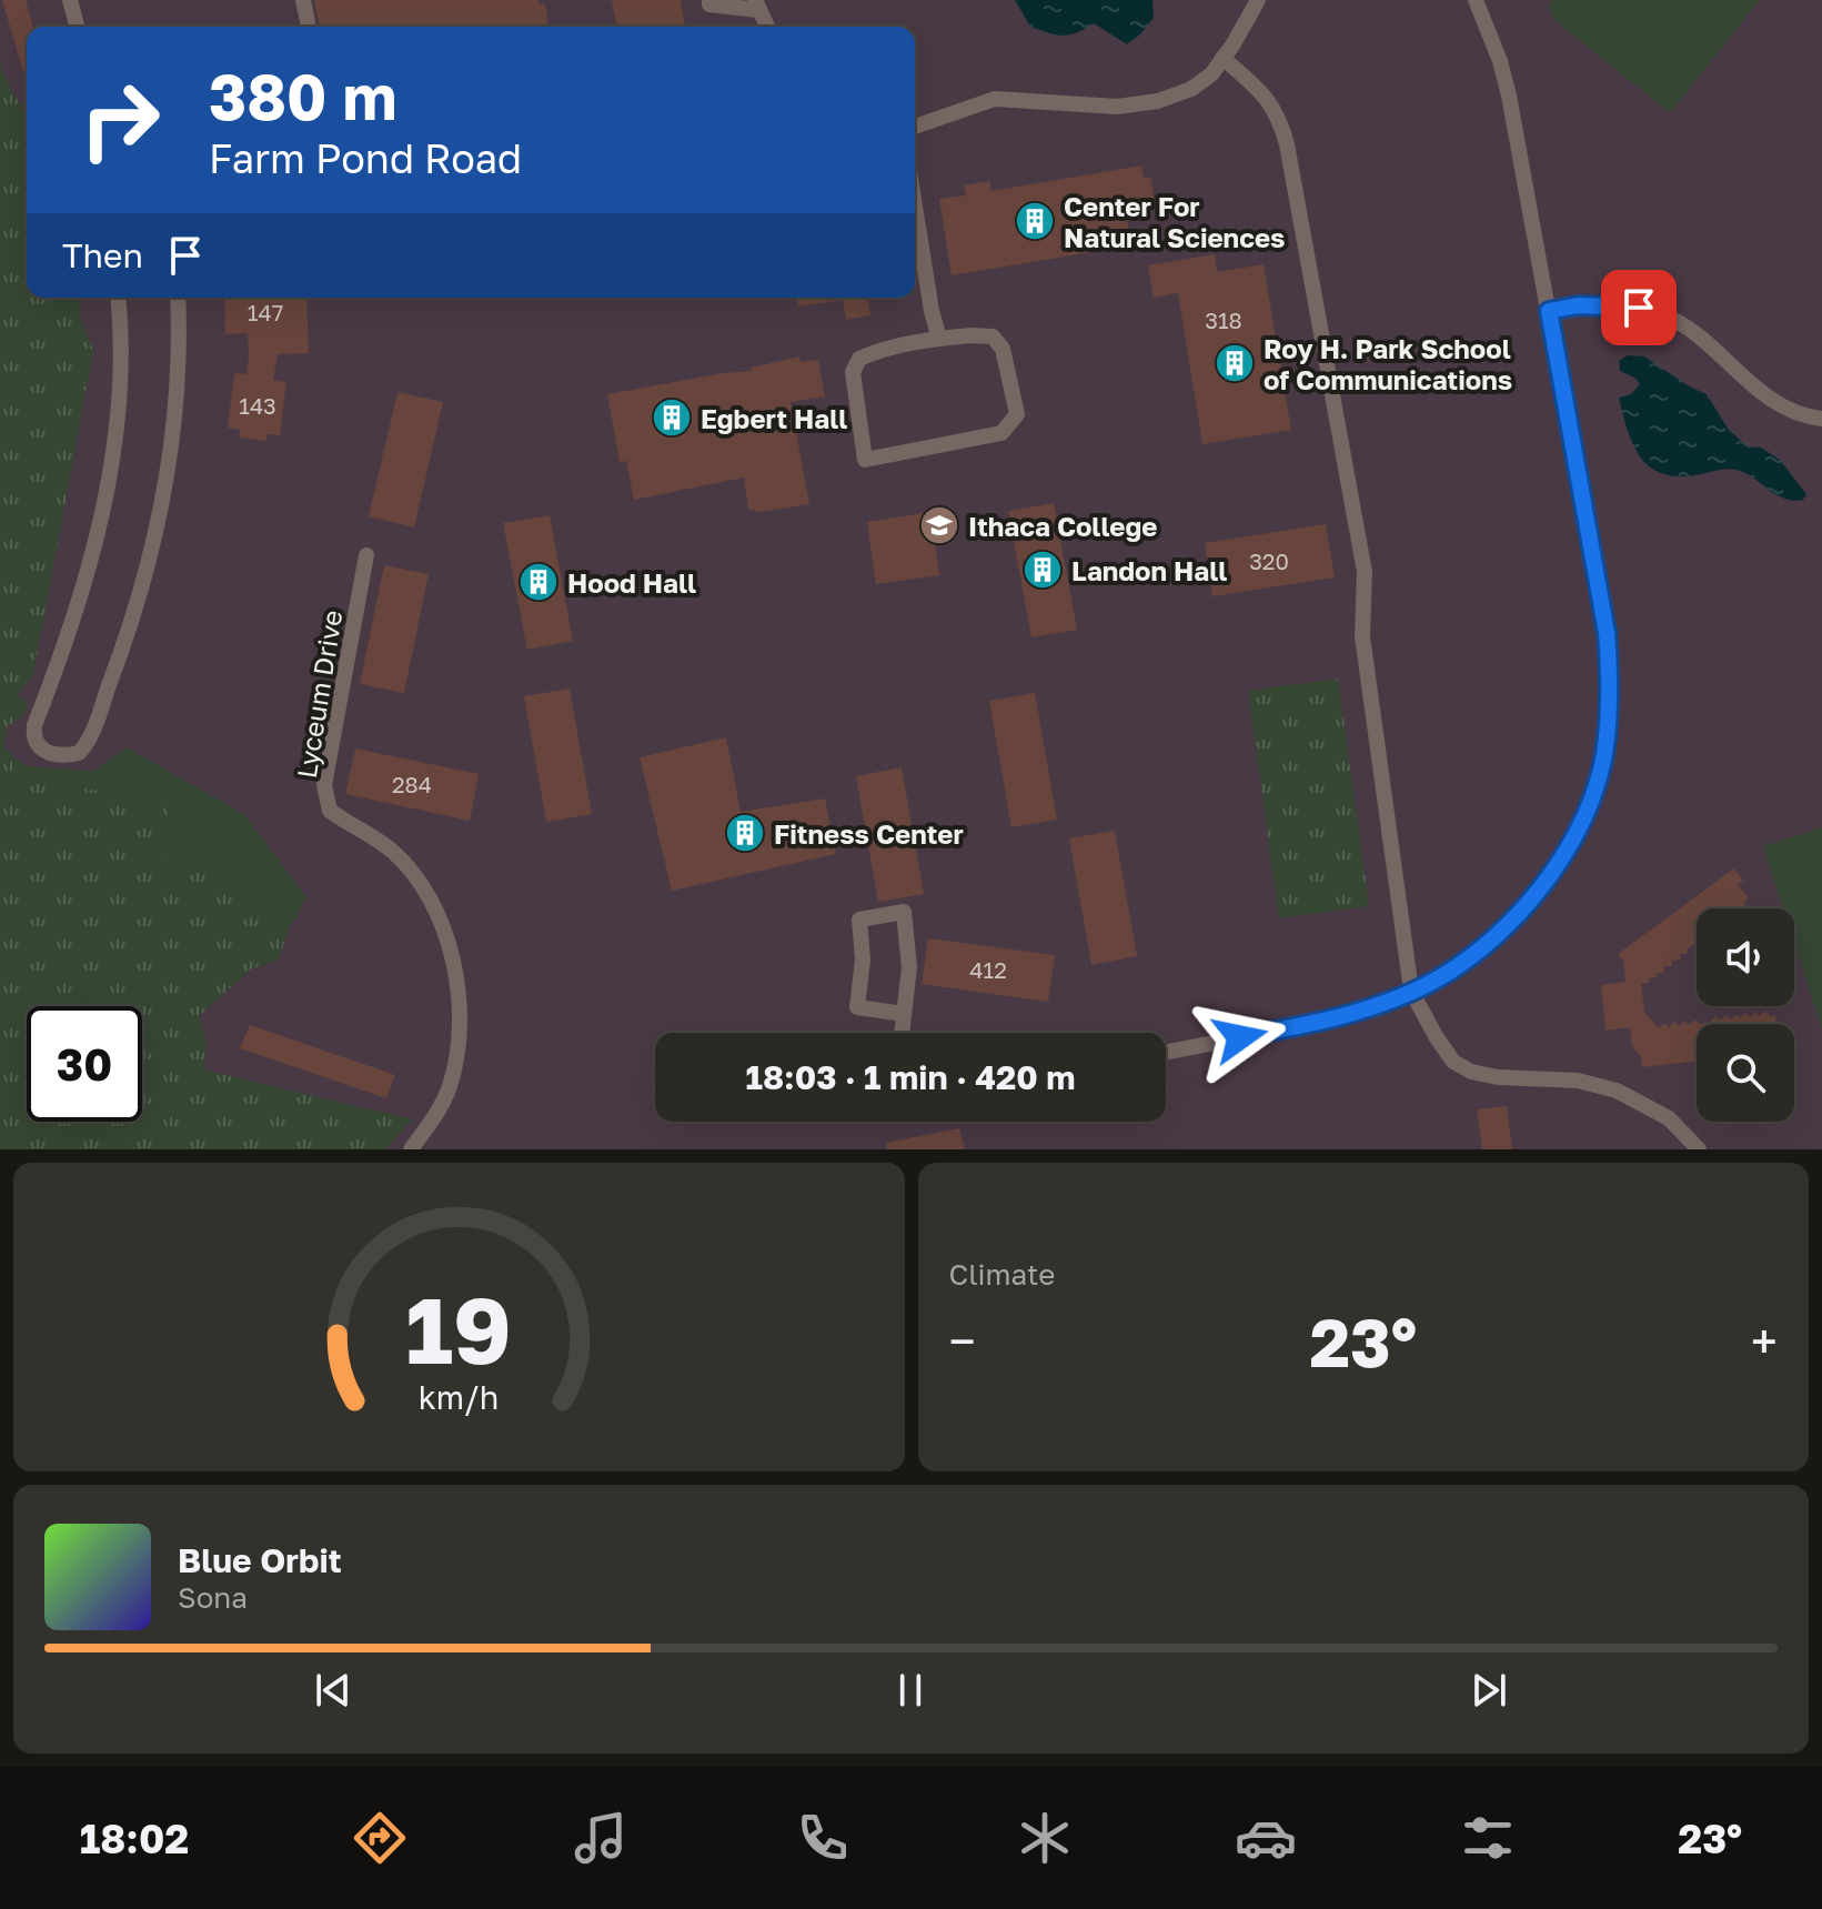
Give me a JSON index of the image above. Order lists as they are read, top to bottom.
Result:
{
  "streets": {
    "street": ["Lyceum Drive"]
  },
  "places": {
    "building": [
      "Center For Natural Sciences",
      "Roy H. Park School of Communications",
      "Egbert Hall",
      "Landon Hall",
      "Hood Hall",
      "Fitness Center"
    ],
    "school or university": ["Ithaca College"]
  },
  "house_numbers": [
    "147",
    "318",
    "143",
    "320",
    "284",
    "412"
  ],
  "page": {
    "turn": ["380 m", "Farm Pond Road"],
    "then": "Then",
    "limit": "30",
    "trip": "18:03 · 1 min · 420 m",
    "tile": "Climate",
    "heat": ["−", "23°", "+"],
    "song": ["Blue Orbit", "Sona"],
    "tabs": ["18:02", "23°"],
    "gauge": ["19", "km/h"]
  }
}
